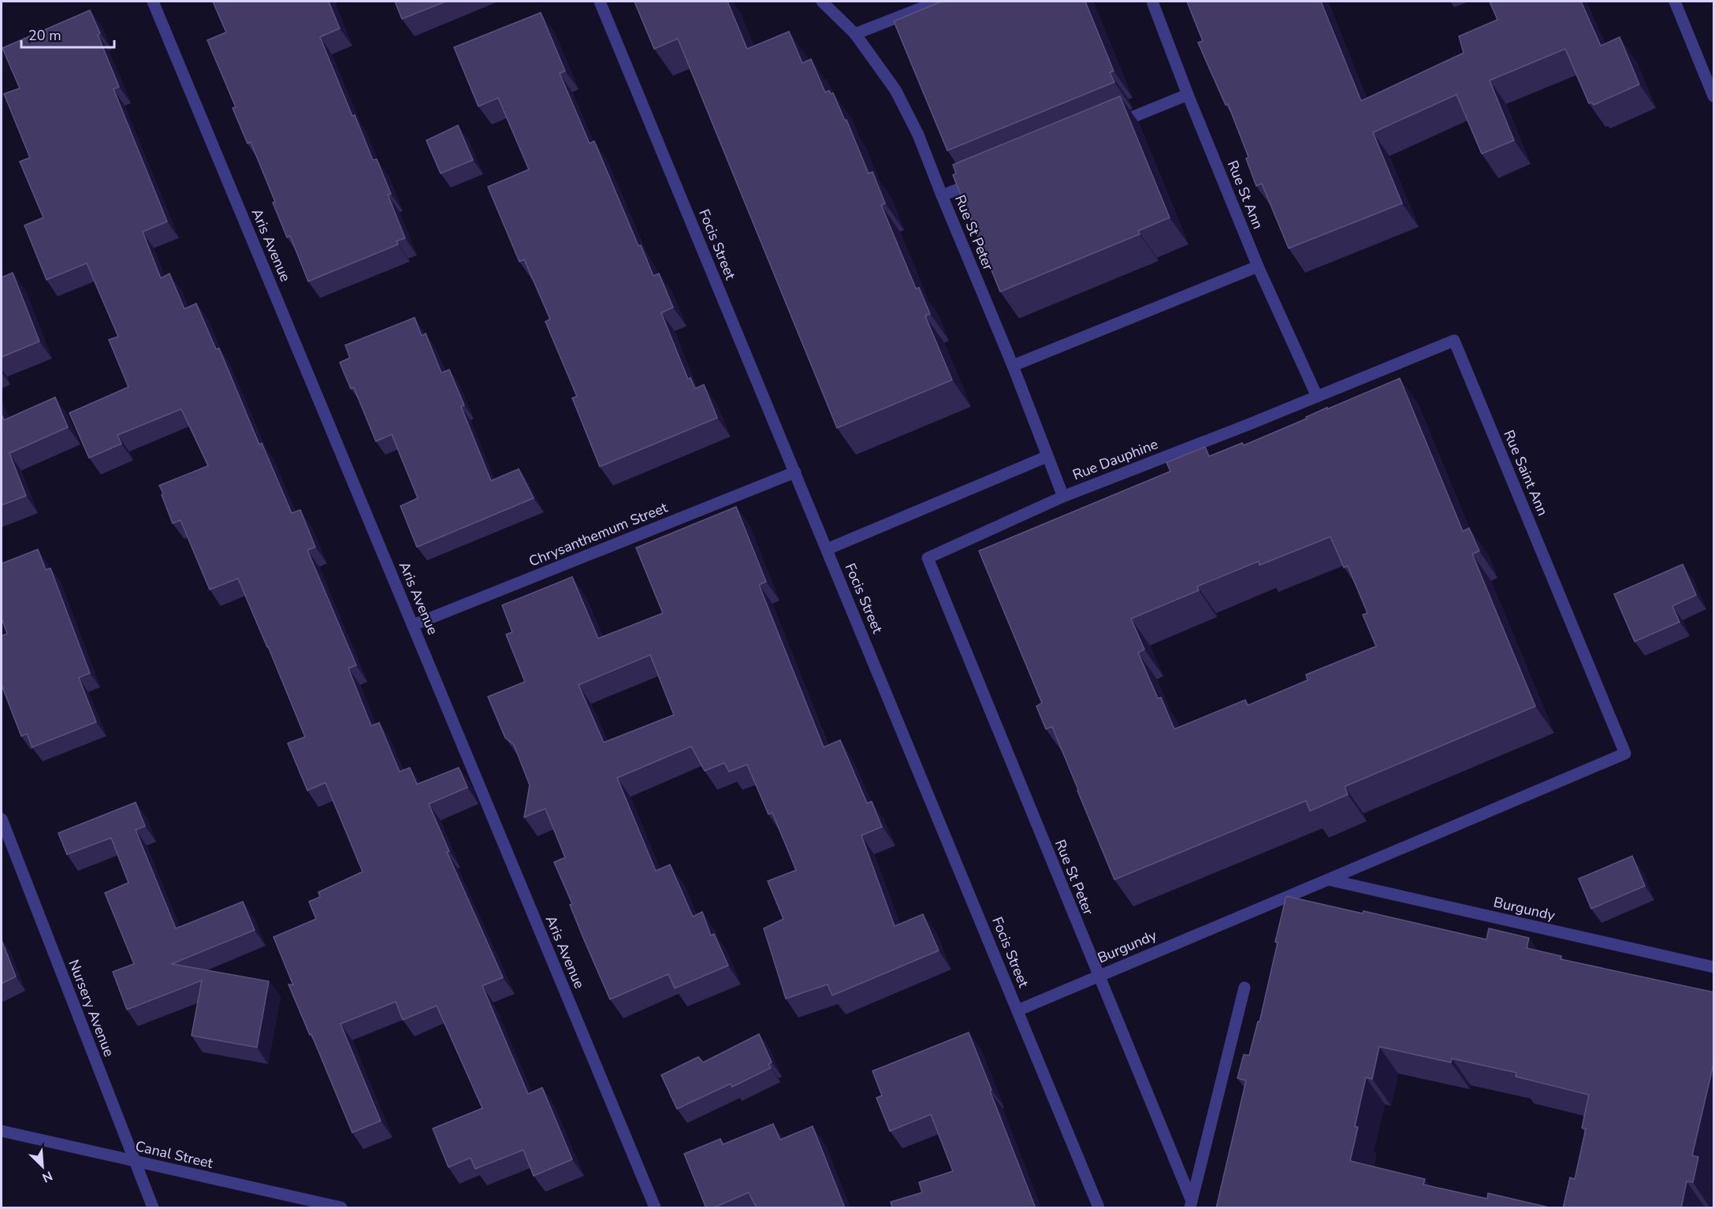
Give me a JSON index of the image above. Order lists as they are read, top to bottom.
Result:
{
  "streets": {
    "street": [
      "Rue St Ann",
      "Rue St Peter",
      "Focis Street",
      "Aris Avenue",
      "Rue Dauphine",
      "Rue Saint Ann",
      "Chrysanthemum Street",
      "Burgundy",
      "Nursery Avenue",
      "Canal Street"
    ]
  },
  "crossings": [
    ["Rue St Ann", "Rue Dauphine"],
    ["Rue St Ann", "Rue Saint Ann"],
    ["Rue St Peter", "Rue Dauphine"],
    ["Rue St Peter", "Burgundy"],
    ["Focis Street", "Chrysanthemum Street"],
    ["Focis Street", "Burgundy"],
    ["Aris Avenue", "Chrysanthemum Street"],
    ["Rue Dauphine", "Rue Saint Ann"],
    ["Rue Saint Ann", "Burgundy"],
    ["Nursery Avenue", "Canal Street"]
  ],
  "scale_bar": "20 m",
  "north": "bottom right"
}
